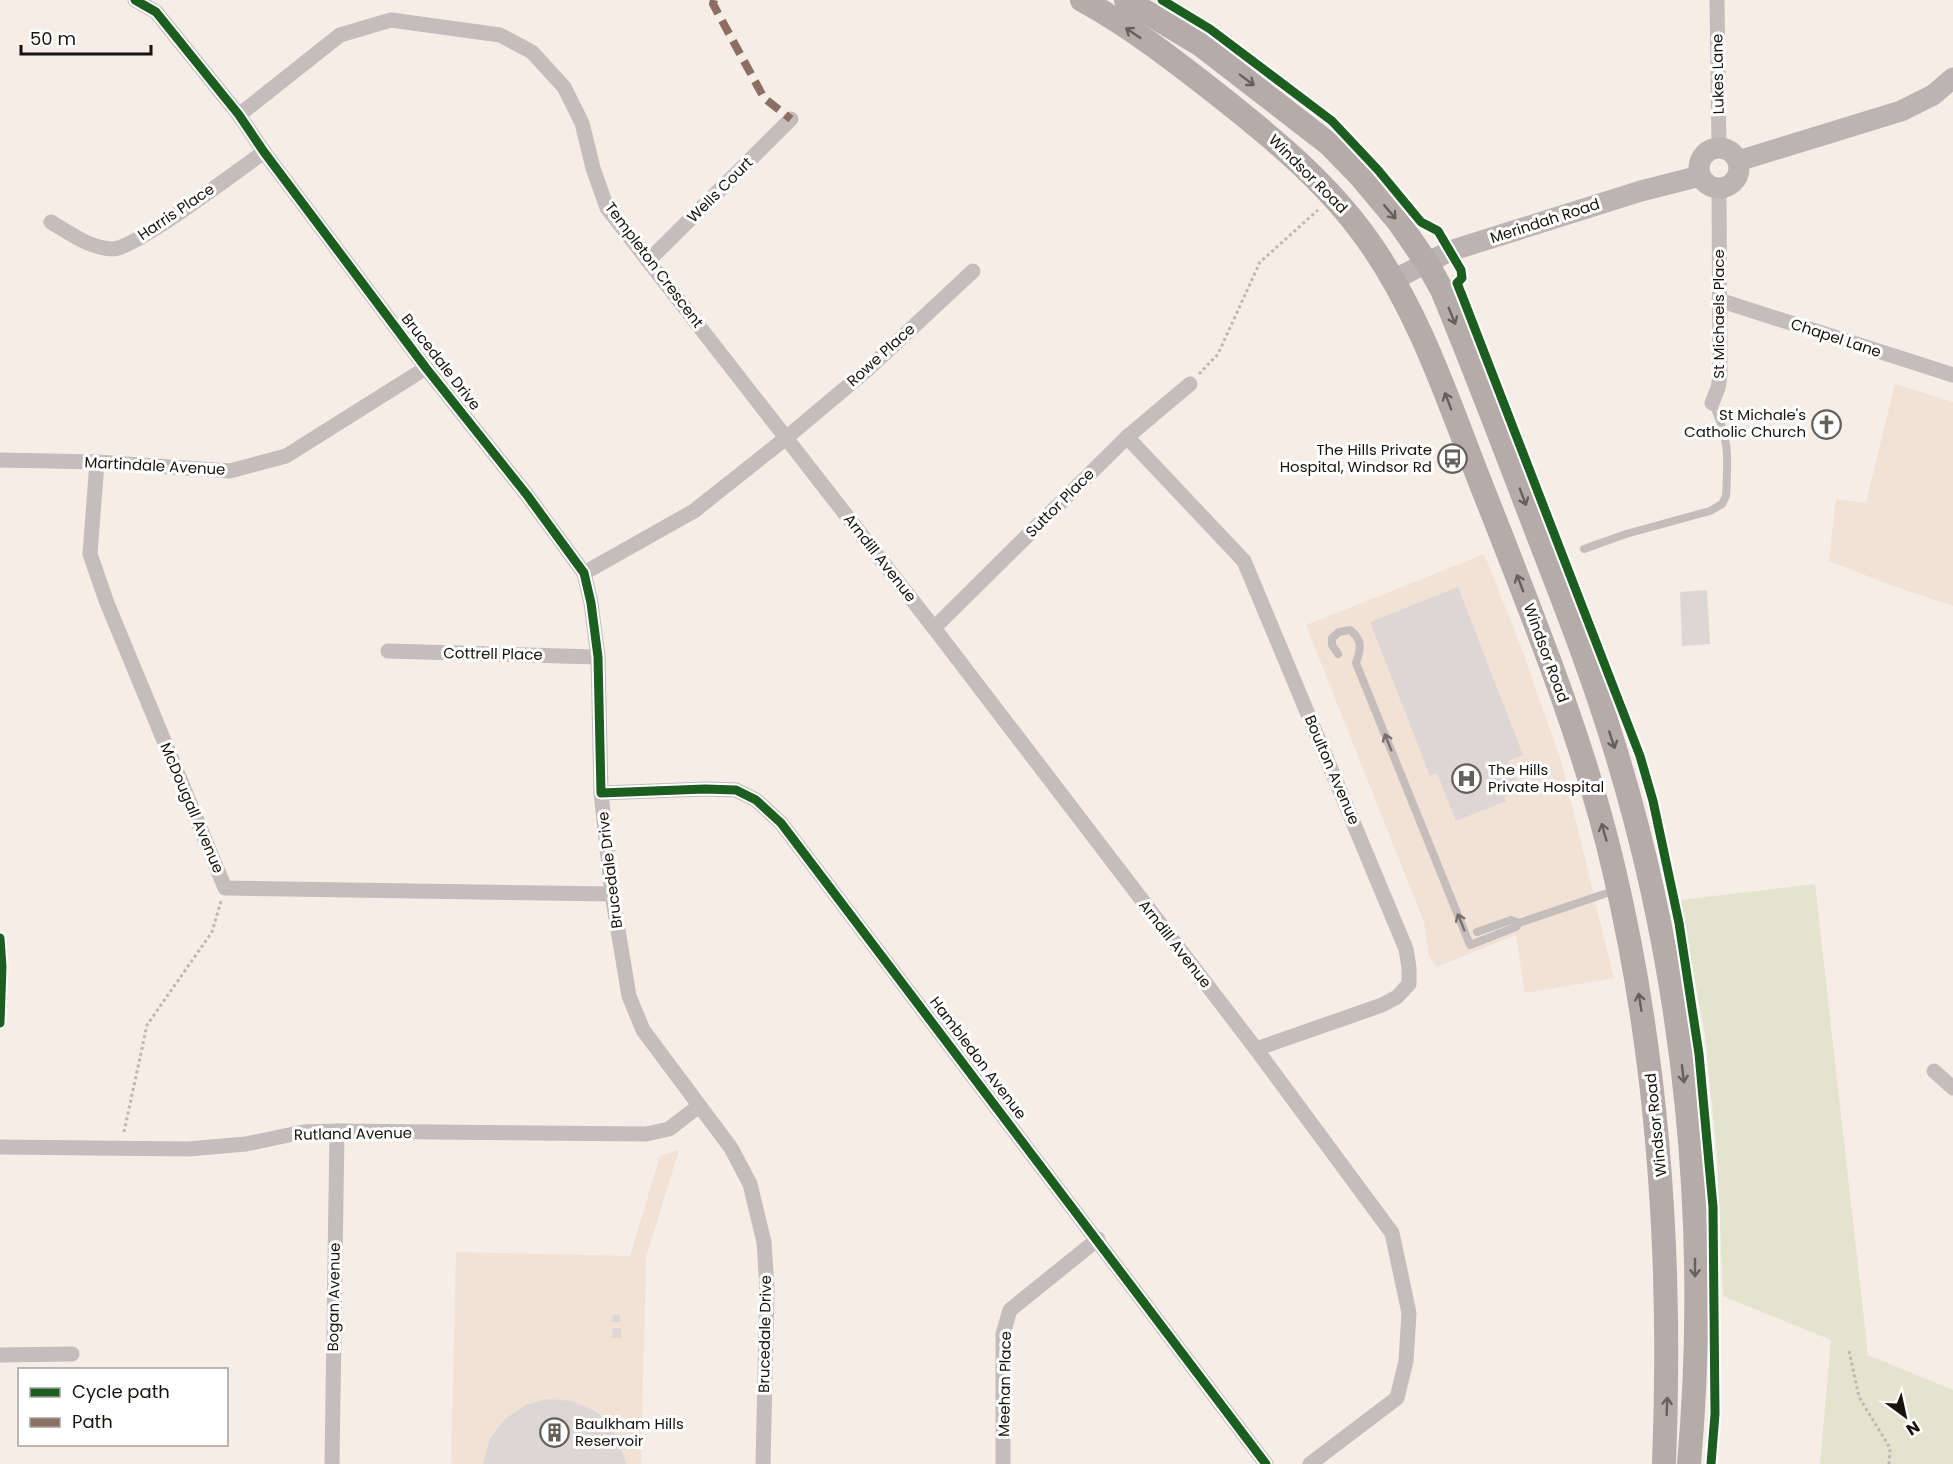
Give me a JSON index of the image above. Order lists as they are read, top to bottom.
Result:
{
  "streets": {
    "main road": ["Windsor Road", "Merindah Road"],
    "street": [
      "Lukes Lane",
      "Wells Court",
      "Harris Place",
      "Templeton Crescent",
      "St Michaels Place",
      "Chapel Lane",
      "Rowe Place",
      "Brucedale Drive",
      "Martindale Avenue",
      "Suttor Place",
      "Arndill Avenue",
      "Cottrell Place",
      "Boulton Avenue",
      "McDougall Avenue",
      "Hambledon Avenue",
      "Rutland Avenue",
      "Bogan Avenue",
      "Meehan Place"
    ]
  },
  "crossings": [
    ["Lukes Lane", "Merindah Road"],
    ["Lukes Lane", "St Michaels Place"],
    ["Windsor Road", "Merindah Road"],
    ["Wells Court", "Templeton Crescent"],
    ["Harris Place", "Brucedale Drive"],
    ["Merindah Road", "St Michaels Place"],
    ["Templeton Crescent", "Rowe Place"],
    ["Templeton Crescent", "Brucedale Drive"],
    ["Templeton Crescent", "Arndill Avenue"],
    ["St Michaels Place", "Chapel Lane"],
    ["Rowe Place", "Brucedale Drive"],
    ["Rowe Place", "Arndill Avenue"],
    ["Brucedale Drive", "Martindale Avenue"],
    ["Brucedale Drive", "Cottrell Place"],
    ["Brucedale Drive", "McDougall Avenue"],
    ["Brucedale Drive", "Hambledon Avenue"],
    ["Brucedale Drive", "Rutland Avenue"],
    ["Martindale Avenue", "McDougall Avenue"],
    ["Suttor Place", "Arndill Avenue"],
    ["Suttor Place", "Boulton Avenue"],
    ["Arndill Avenue", "Boulton Avenue"],
    ["Hambledon Avenue", "Meehan Place"],
    ["Rutland Avenue", "Bogan Avenue"]
  ],
  "places": {
    "church": ["St Michale's Catholic Church"],
    "bus stop": ["The Hills Private Hospital, Windsor Rd"],
    "hospital": ["The Hills Private Hospital"],
    "building": ["Baulkham Hills Reservoir"]
  },
  "legend": ["Cycle path", "Path"],
  "scale_bar": "50 m",
  "north": "bottom right"
}
